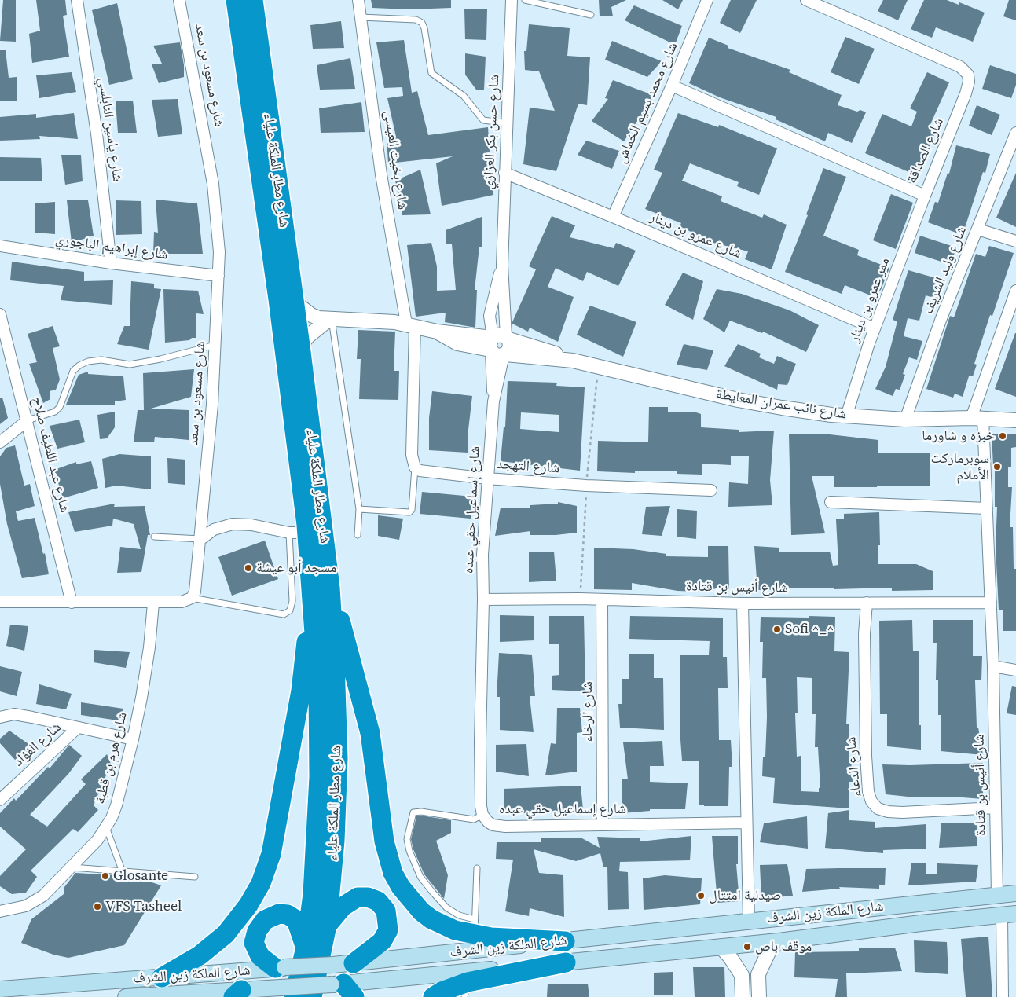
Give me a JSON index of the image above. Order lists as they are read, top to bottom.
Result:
{
  "streets": {
    "highway": ["شارع مطار الملكة علياء"],
    "main road": ["شارع الملكة زين الشرف"],
    "street": [
      "شارع مسعود بن سعد",
      "شارع محمد بسيم الخماش",
      "شارع ياسين النابلسي",
      "شارع حسن بكر العزازي",
      "شارع الصداقة",
      "شارع بخيت العيسى",
      "شارع عمرو بن دينار",
      "شارع إبراهيم الباجوري",
      "شارع وليد الشريف",
      "ممر عمرو بن دينار",
      "شارع نائب عمران المعايطة",
      "شارع عبد اللطيف صلاح",
      "شارع التهجد",
      "شارع إسماعيل حقي عبده",
      "شارع أنيس بن قتادة",
      "شارع الرخاء",
      "شارع الفؤاد",
      "شارع هرم بن قطبة",
      "شارع الدعاء"
    ]
  },
  "crossings": [
    ["شارع مسعود بن سعد", "شارع إبراهيم الباجوري"],
    ["شارع محمد بسيم الخماش", "شارع الصداقة"],
    ["شارع محمد بسيم الخماش", "شارع عمرو بن دينار"],
    ["شارع ياسين النابلسي", "شارع إبراهيم الباجوري"],
    ["شارع حسن بكر العزازي", "شارع عمرو بن دينار"],
    ["شارع حسن بكر العزازي", "شارع نائب عمران المعايطة"],
    ["شارع حسن بكر العزازي", "شارع إسماعيل حقي عبده"],
    ["شارع الصداقة", "ممر عمرو بن دينار"],
    ["شارع بخيت العيسى", "شارع نائب عمران المعايطة"],
    ["شارع مطار الملكة علياء", "شارع نائب عمران المعايطة"],
    ["شارع مطار الملكة علياء", "شارع الملكة زين الشرف"],
    ["شارع عمرو بن دينار", "ممر عمرو بن دينار"],
    ["شارع وليد الشريف", "شارع نائب عمران المعايطة"],
    ["ممر عمرو بن دينار", "شارع نائب عمران المعايطة"],
    ["شارع نائب عمران المعايطة", "شارع إسماعيل حقي عبده"],
    ["شارع نائب عمران المعايطة", "شارع أنيس بن قتادة"],
    ["شارع التهجد", "شارع إسماعيل حقي عبده"],
    ["شارع إسماعيل حقي عبده", "شارع أنيس بن قتادة"],
    ["شارع إسماعيل حقي عبده", "شارع الرخاء"],
    ["شارع أنيس بن قتادة", "شارع الرخاء"],
    ["شارع أنيس بن قتادة", "شارع الدعاء"],
    ["شارع أنيس بن قتادة", "شارع الملكة زين الشرف"]
  ],
  "places": [
    "خبزه و شاورما",
    "سوبرماركت الأملام",
    "مسجد أبو عيشة",
    "Sofi ^_^",
    "Glosante",
    "صيدلية امتتال",
    "VFS Tasheel",
    "موقف باص"
  ]
}
